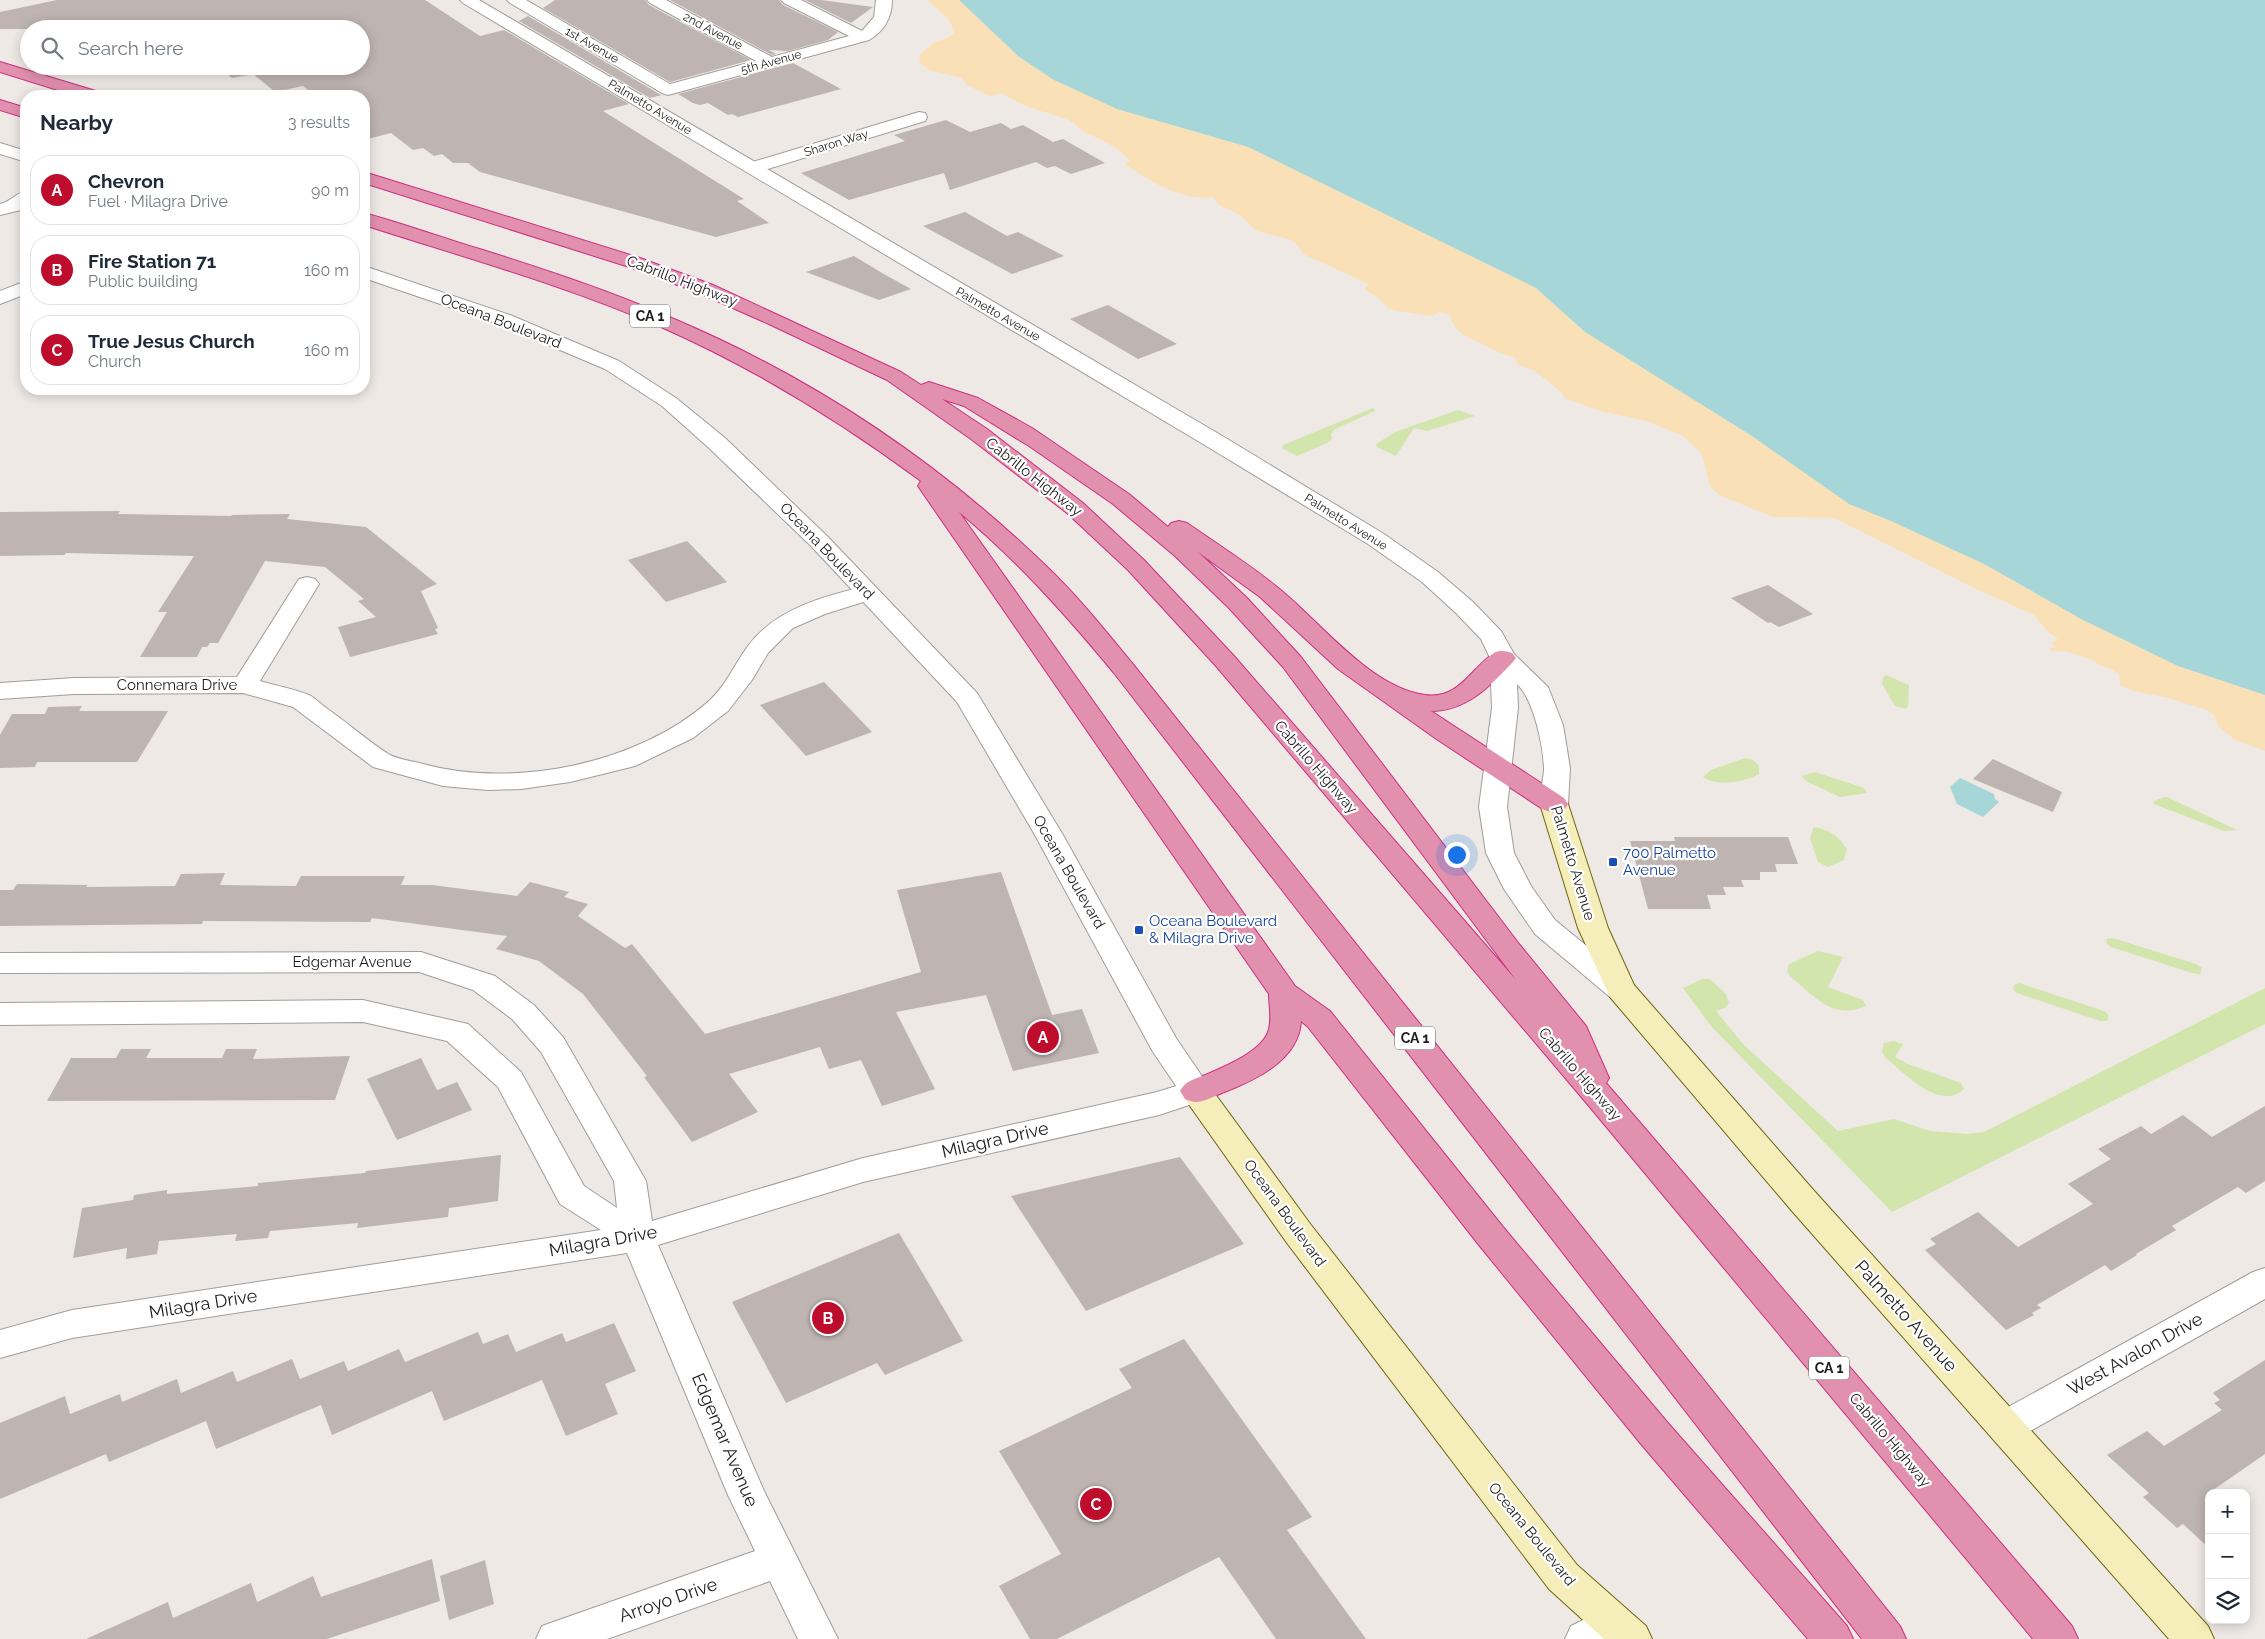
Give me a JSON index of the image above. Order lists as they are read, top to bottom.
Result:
{
  "streets": {
    "highway": ["Cabrillo Highway", "CA 1"],
    "main road": ["Palmetto Avenue", "Oceana Boulevard"],
    "street": [
      "2nd Avenue",
      "1st Avenue",
      "5th Avenue",
      "Sharon Way",
      "Connemara Drive",
      "Edgemar Avenue",
      "Milagra Drive",
      "West Avalon Drive",
      "Arroyo Drive"
    ]
  },
  "crossings": [
    ["2nd Avenue", "5th Avenue"],
    ["1st Avenue", "5th Avenue"],
    ["Palmetto Avenue", "Sharon Way"],
    ["Palmetto Avenue", "West Avalon Drive"],
    ["Oceana Boulevard", "Connemara Drive"],
    ["Oceana Boulevard", "Milagra Drive"],
    ["Edgemar Avenue", "Milagra Drive"],
    ["Edgemar Avenue", "Arroyo Drive"]
  ],
  "places": {
    "transit": ["700 Palmetto Avenue", "Oceana Boulevard & Milagra Drive"]
  },
  "page": {
    "search": "Search here",
    "heading": ["Nearby", "3 results"],
    "list": [
      {
        "mark": "A",
        "name": "Chevron",
        "note": "Fuel · Milagra Drive",
        "value": "90 m"
      },
      {
        "mark": "B",
        "name": "Fire Station 71",
        "note": "Public building",
        "value": "160 m"
      },
      {
        "mark": "C",
        "name": "True Jesus Church",
        "note": "Church",
        "value": "160 m"
      }
    ],
    "pins": ["A", "B", "C"],
    "map_buttons": ["+", "−"]
  }
}
